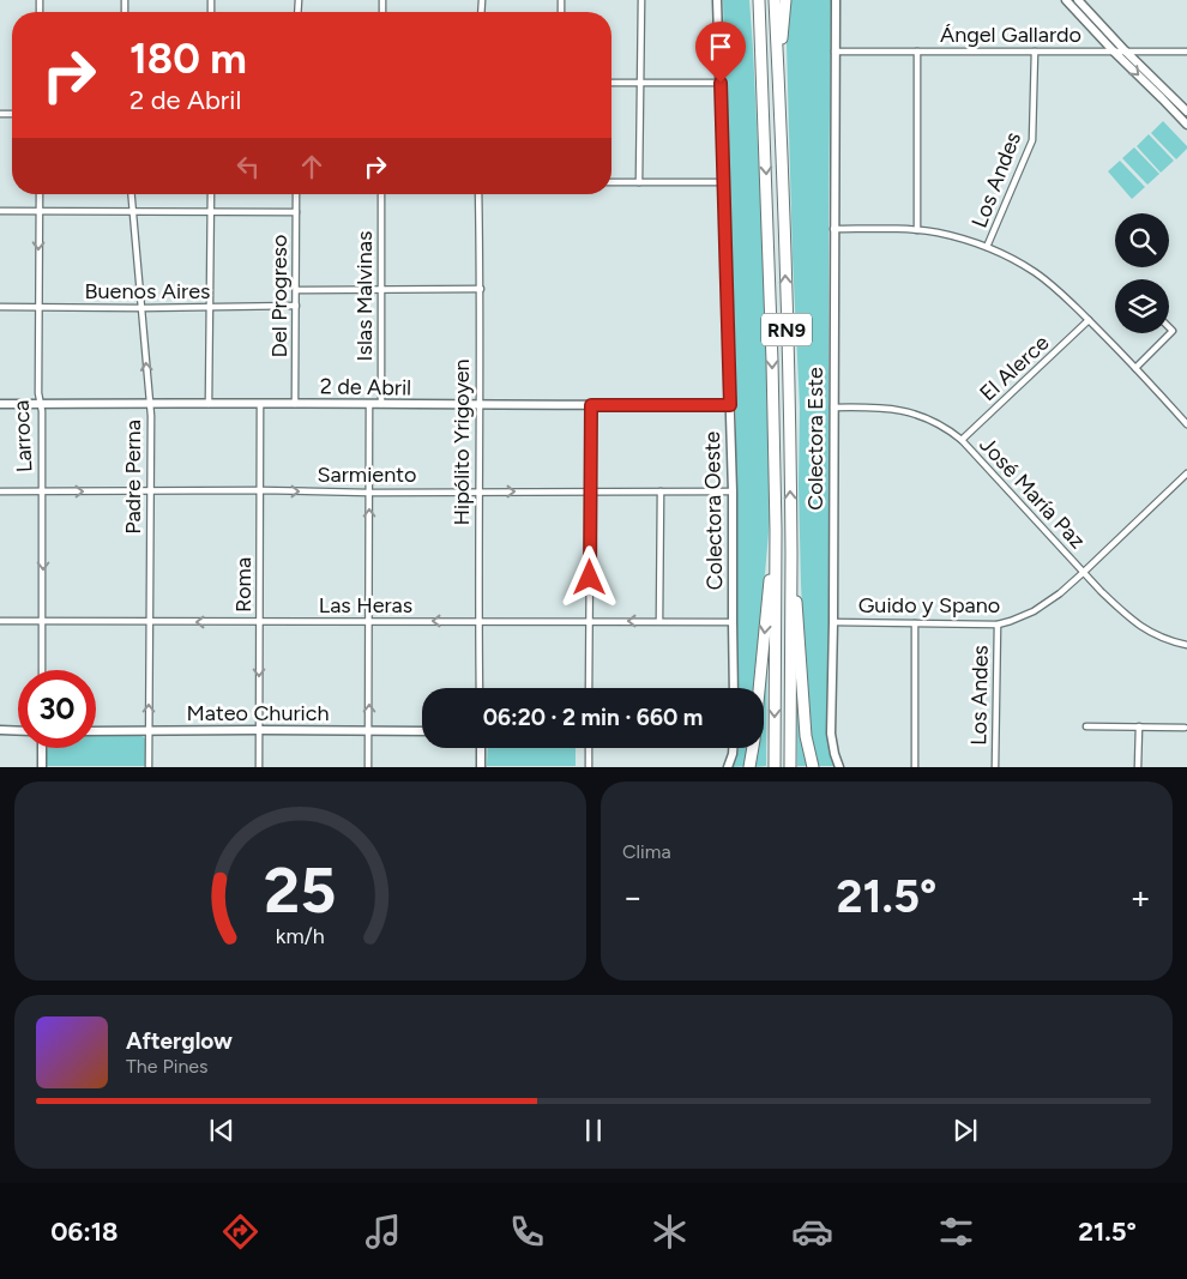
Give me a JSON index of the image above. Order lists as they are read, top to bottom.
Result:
{
  "streets": {
    "highway": ["RN9"],
    "street": [
      "Ángel Gallardo",
      "Los Andes",
      "Buenos Aires",
      "Del Progreso",
      "Islas Malvinas",
      "El Alerce",
      "2 de Abril",
      "Larroca",
      "Colectora Este",
      "Hipólito Yrigoyen",
      "Sarmiento",
      "Padre Perna",
      "José María Paz",
      "Colectora Oeste",
      "Roma",
      "Las Heras",
      "Guido y Spano",
      "Mateo Churich"
    ]
  },
  "crossings": [
    ["Ángel Gallardo", "Los Andes"],
    ["Ángel Gallardo", "Colectora Este"],
    ["Los Andes", "Guido y Spano"],
    ["Buenos Aires", "Del Progreso"],
    ["Buenos Aires", "Larroca"],
    ["Buenos Aires", "Padre Perna"],
    ["Del Progreso", "2 de Abril"],
    ["Islas Malvinas", "2 de Abril"],
    ["El Alerce", "José María Paz"],
    ["2 de Abril", "Larroca"],
    ["2 de Abril", "Hipólito Yrigoyen"],
    ["2 de Abril", "Padre Perna"],
    ["2 de Abril", "Colectora Oeste"],
    ["2 de Abril", "Roma"],
    ["Larroca", "Sarmiento"],
    ["Larroca", "Las Heras"],
    ["Colectora Este", "José María Paz"],
    ["Colectora Este", "Guido y Spano"],
    ["Hipólito Yrigoyen", "Sarmiento"],
    ["Hipólito Yrigoyen", "Las Heras"],
    ["Sarmiento", "Padre Perna"],
    ["Sarmiento", "Colectora Oeste"],
    ["Sarmiento", "Roma"],
    ["Padre Perna", "Las Heras"],
    ["Padre Perna", "Mateo Churich"],
    ["José María Paz", "Guido y Spano"],
    ["Colectora Oeste", "Las Heras"],
    ["Roma", "Las Heras"],
    ["Roma", "Mateo Churich"]
  ],
  "one_way": [
    "Larroca",
    "Sarmiento",
    "Padre Perna",
    "Las Heras"
  ],
  "page": {
    "turn": ["180 m", "2 de Abril"],
    "limit": "30",
    "trip": "06:20 · 2 min · 660 m",
    "tile": "Clima",
    "heat": ["−", "21.5°", "+"],
    "song": ["Afterglow", "The Pines"],
    "tabs": ["06:18", "21.5°"],
    "gauge": ["25", "km/h"]
  }
}
